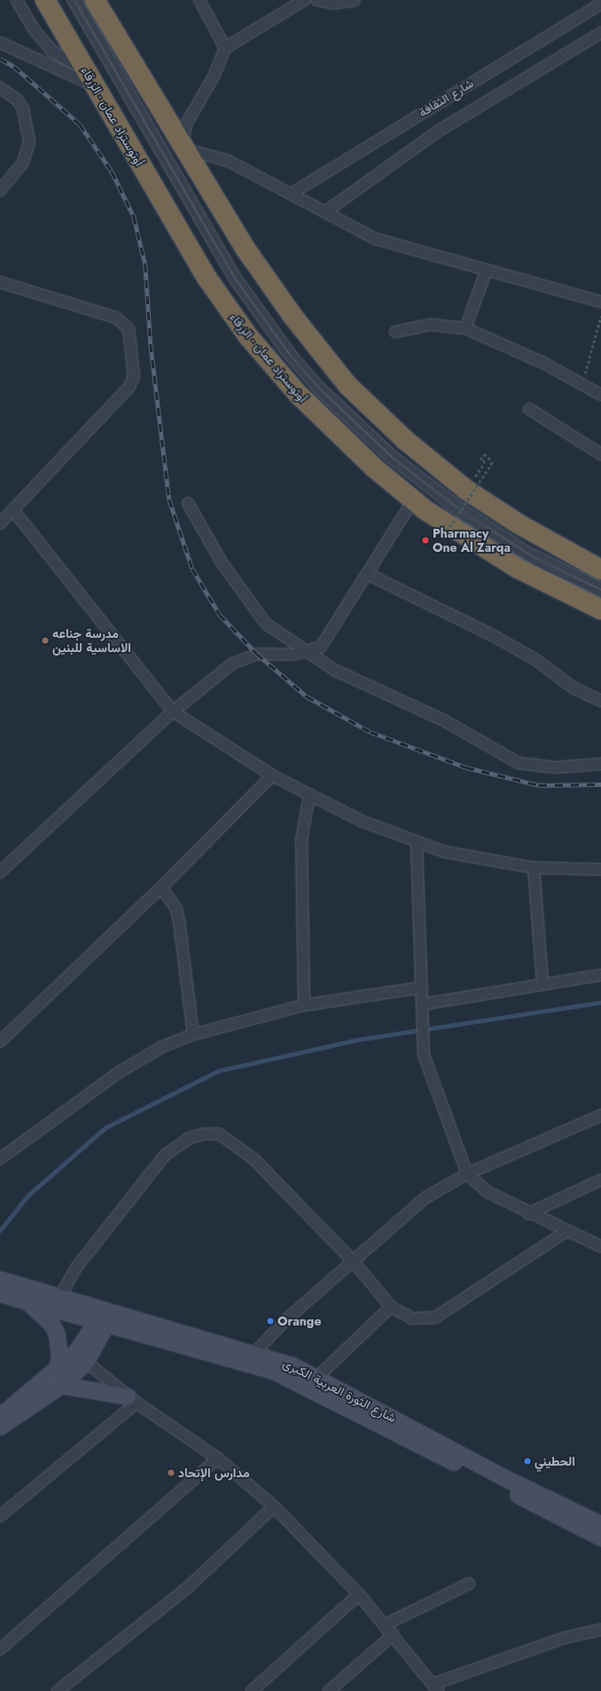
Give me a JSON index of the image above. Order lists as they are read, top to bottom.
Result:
{
  "streets": {
    "highway": ["أوتوستراد عمان - الزرقاء"],
    "main road": ["شارع الثورة العربية الكبرى"],
    "street": ["شارع الثقافة"]
  },
  "places": [
    "Pharmacy One Al Zarqa",
    "مدرسة جناعه الاساسية للبنين",
    "Orange",
    "الحطيني",
    "مدارس الإتحاد"
  ]
}
